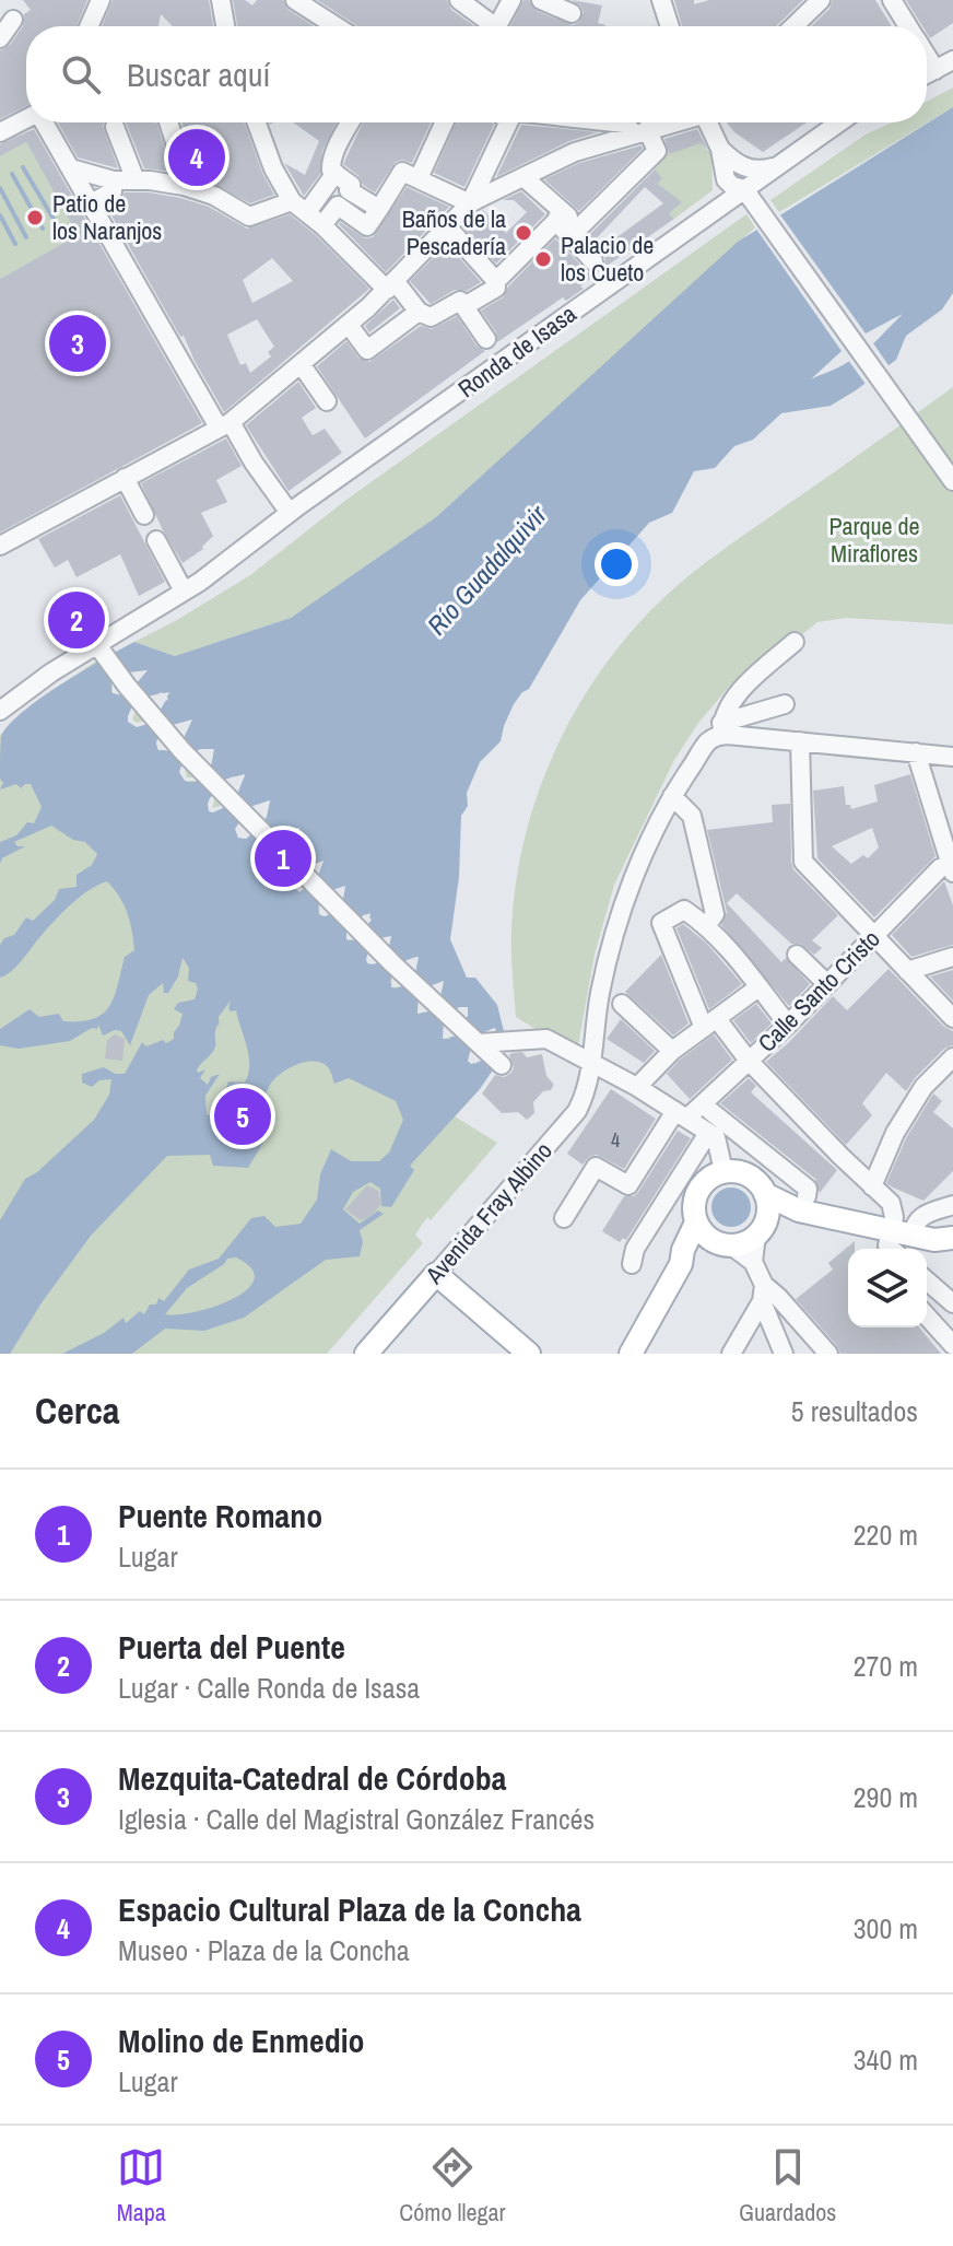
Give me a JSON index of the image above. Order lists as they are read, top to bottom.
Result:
{
  "streets": {
    "main road": ["Avenida Fray Albino"],
    "street": ["Ronda de Isasa", "Calle Santo Cristo"]
  },
  "water": ["Río Guadalquivir"],
  "parks": ["Parque de Miraflores"],
  "places": ["Patio de los Naranjos", "Baños de la Pescadería", "Palacio de los Cueto"],
  "house_numbers": ["4"],
  "page": {
    "search": "Buscar aquí",
    "pins": [
      "4",
      "3",
      "2",
      "1",
      "5"
    ],
    "heading": ["Cerca", "5 resultados"],
    "list": [
      {
        "mark": "1",
        "name": "Puente Romano",
        "note": "Lugar",
        "value": "220 m"
      },
      {
        "mark": "2",
        "name": "Puerta del Puente",
        "note": "Lugar · Calle Ronda de Isasa",
        "value": "270 m"
      },
      {
        "mark": "3",
        "name": "Mezquita-Catedral de Córdoba",
        "note": "Iglesia · Calle del Magistral González Francés",
        "value": "290 m"
      },
      {
        "mark": "4",
        "name": "Espacio Cultural Plaza de la Concha",
        "note": "Museo · Plaza de la Concha",
        "value": "300 m"
      },
      {
        "mark": "5",
        "name": "Molino de Enmedio",
        "note": "Lugar",
        "value": "340 m"
      }
    ],
    "nav": ["Mapa", "Cómo llegar", "Guardados"]
  }
}
